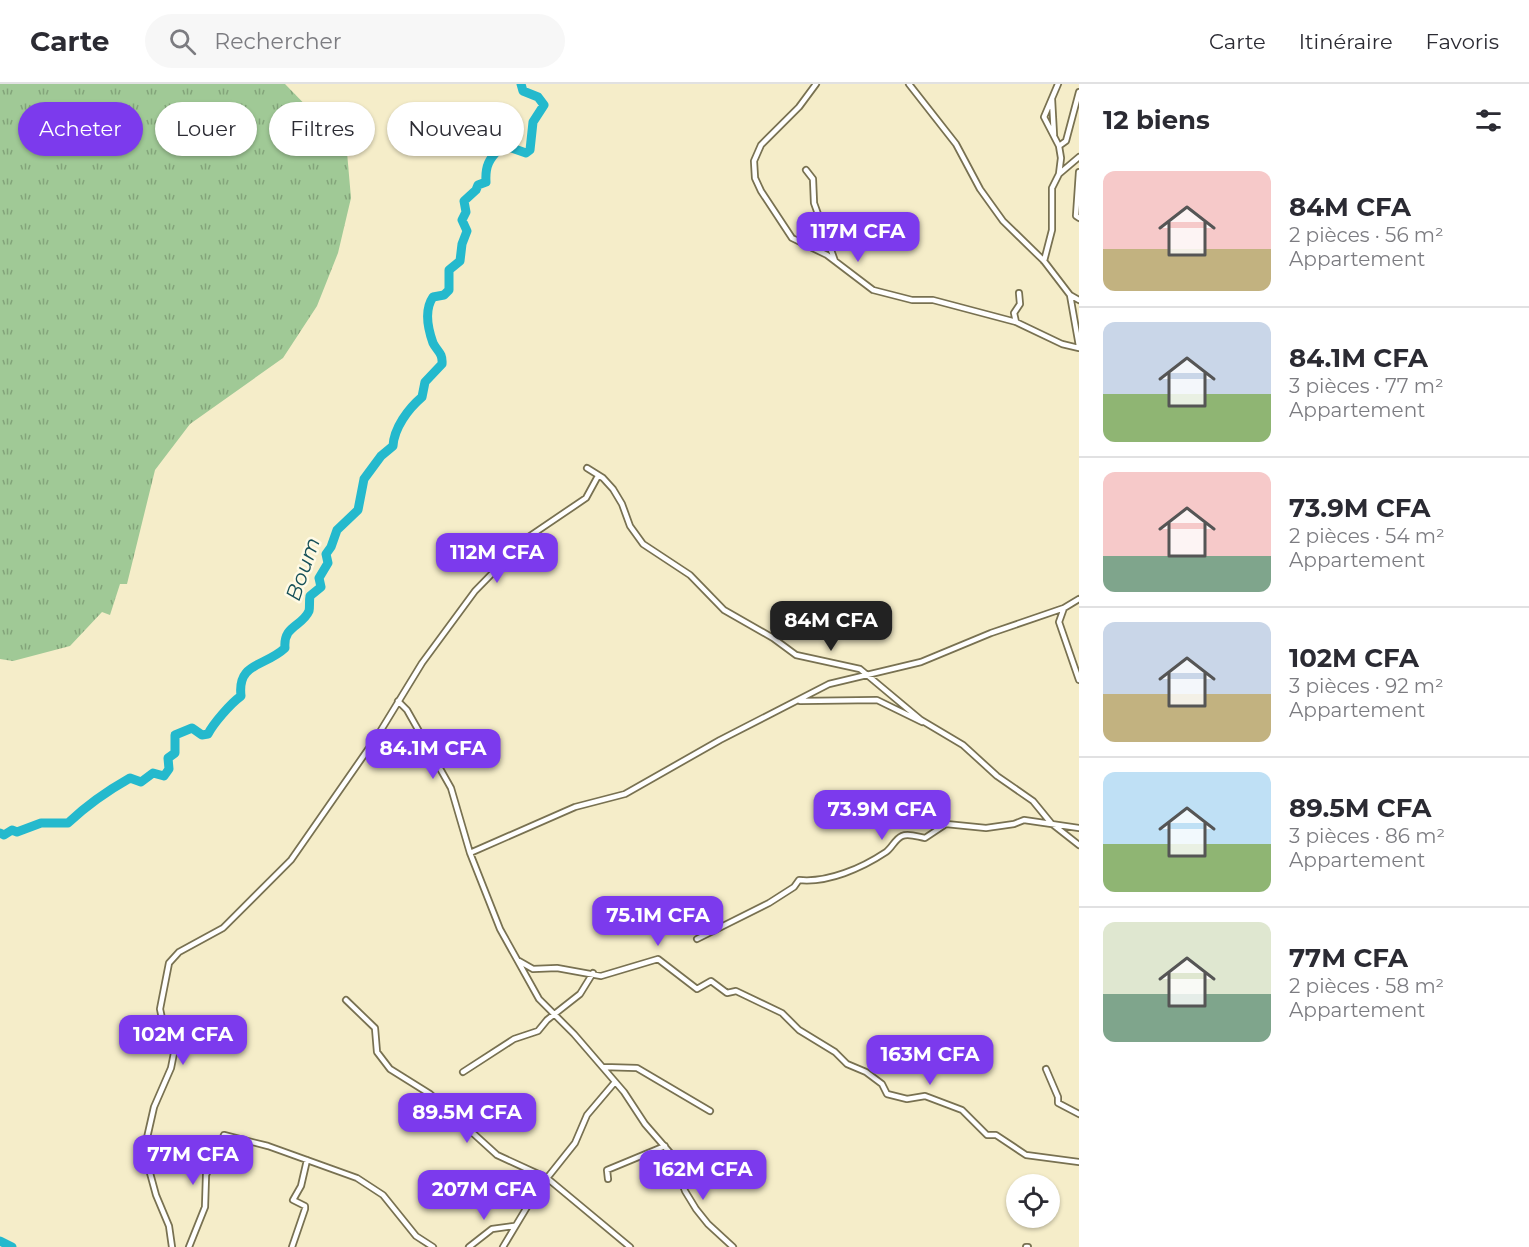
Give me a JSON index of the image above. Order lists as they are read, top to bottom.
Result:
{
  "water": ["Boum"],
  "page": {
    "header": "Carte",
    "search": "Rechercher",
    "nav": ["Carte", "Itinéraire", "Favoris"],
    "heading": "12 biens",
    "chip": [
      "Acheter",
      "Louer",
      "Filtres",
      "Nouveau"
    ],
    "list": [
      {
        "name": "84M CFA",
        "note": "2 pièces · 56 m² · Appartement"
      },
      {
        "name": "84.1M CFA",
        "note": "3 pièces · 77 m² · Appartement"
      },
      {
        "name": "73.9M CFA",
        "note": "2 pièces · 54 m² · Appartement"
      },
      {
        "name": "102M CFA",
        "note": "3 pièces · 92 m² · Appartement"
      },
      {
        "name": "89.5M CFA",
        "note": "3 pièces · 86 m² · Appartement"
      },
      {
        "name": "77M CFA",
        "note": "2 pièces · 58 m² · Appartement"
      }
    ],
    "price": [
      "117M CFA",
      "112M CFA",
      "84M CFA",
      "84.1M CFA",
      "73.9M CFA",
      "75.1M CFA",
      "102M CFA",
      "163M CFA",
      "89.5M CFA",
      "77M CFA",
      "162M CFA",
      "207M CFA"
    ]
  }
}
